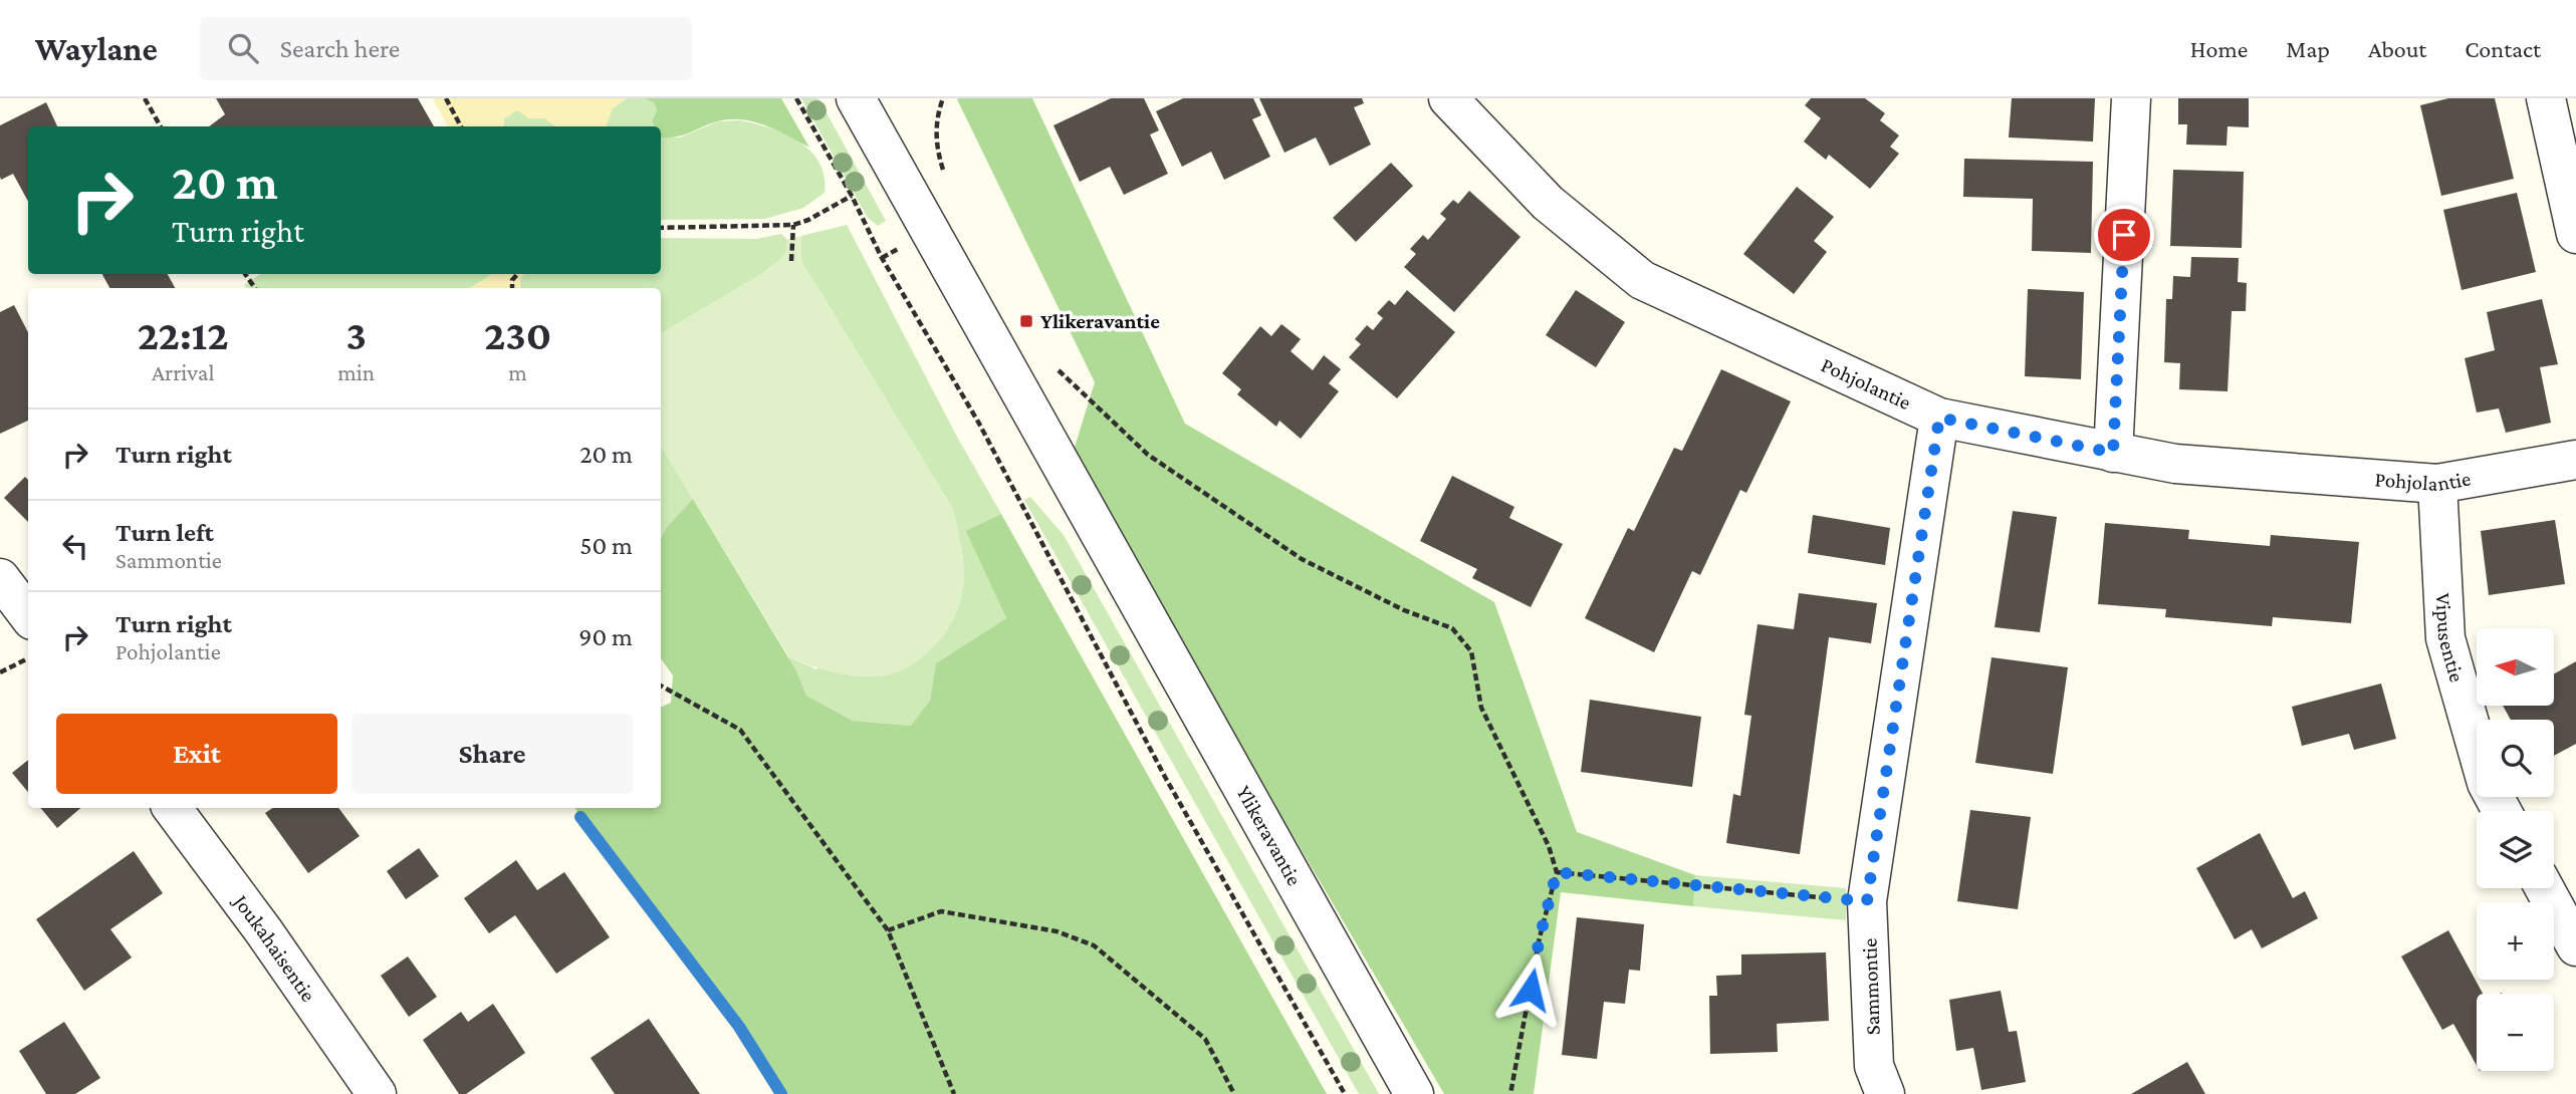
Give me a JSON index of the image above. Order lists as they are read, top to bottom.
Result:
{
  "streets": {
    "street": [
      "Pohjolantie",
      "Vipusentie",
      "Ylikeravantie",
      "Joukahaisentie",
      "Sammontie"
    ]
  },
  "crossings": [
    ["Pohjolantie", "Vipusentie"],
    ["Pohjolantie", "Sammontie"]
  ],
  "places": {
    "transit": ["Ylikeravantie"]
  },
  "north": "left",
  "page": {
    "header": "Waylane",
    "search": "Search here",
    "nav": [
      "Home",
      "Map",
      "About",
      "Contact"
    ],
    "turn": ["20 m", "Turn right"],
    "eta": [
      "22:12",
      "Arrival",
      "3",
      "min",
      "230",
      "m"
    ],
    "list": [
      {
        "name": "Turn right",
        "value": "20 m"
      },
      {
        "name": "Turn left",
        "note": "Sammontie",
        "value": "50 m"
      },
      {
        "name": "Turn right",
        "note": "Pohjolantie",
        "value": "90 m"
      }
    ],
    "map_buttons": ["+", "−"],
    "buttons": ["Exit", "Share"]
  }
}
